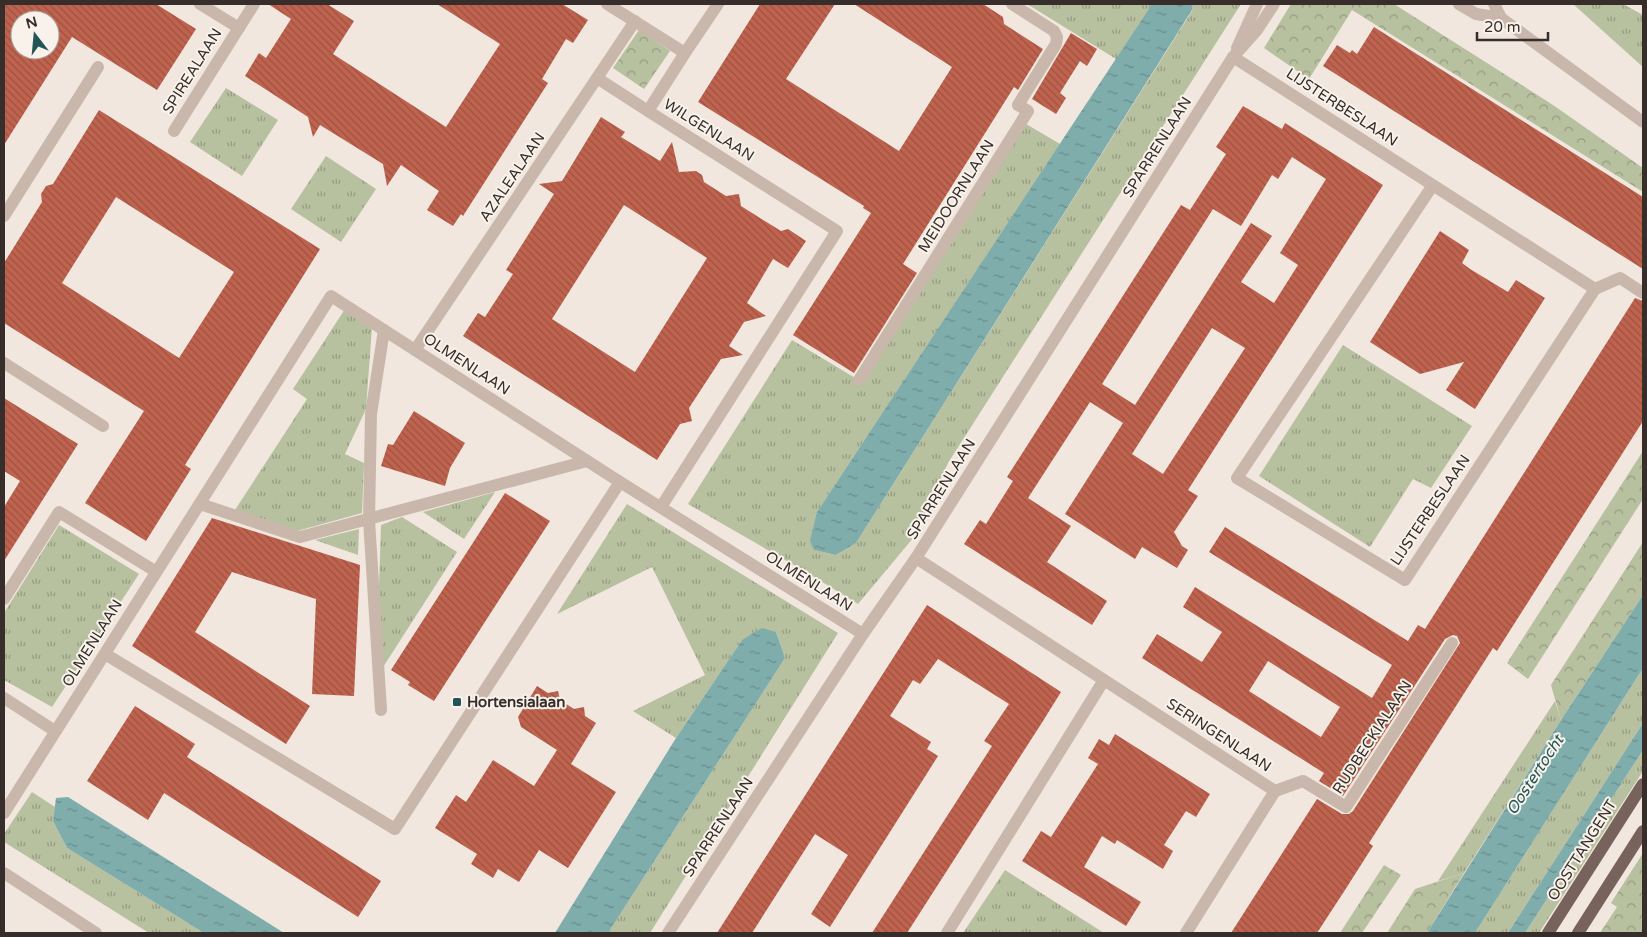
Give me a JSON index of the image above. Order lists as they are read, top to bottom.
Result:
{
  "streets": {
    "main road": ["OOSTTANGENT"],
    "street": [
      "SPIREALAAN",
      "LIJSTERBESLAAN",
      "WILGENLAAN",
      "SPARRENLAAN",
      "AZALEALAAN",
      "MEIDOORNLAAN",
      "OLMENLAAN",
      "SERINGENLAAN",
      "RUDBECKIALAAN"
    ]
  },
  "crossings": [
    ["LIJSTERBESLAAN", "SPARRENLAAN"],
    ["WILGENLAAN", "OLMENLAAN"],
    ["SPARRENLAAN", "OLMENLAAN"],
    ["SPARRENLAAN", "SERINGENLAAN"],
    ["AZALEALAAN", "OLMENLAAN"],
    ["SERINGENLAAN", "RUDBECKIALAAN"]
  ],
  "water": ["Oostertocht"],
  "places": {
    "transit": ["Hortensialaan"]
  },
  "scale_bar": "20 m",
  "north": "top"
}
